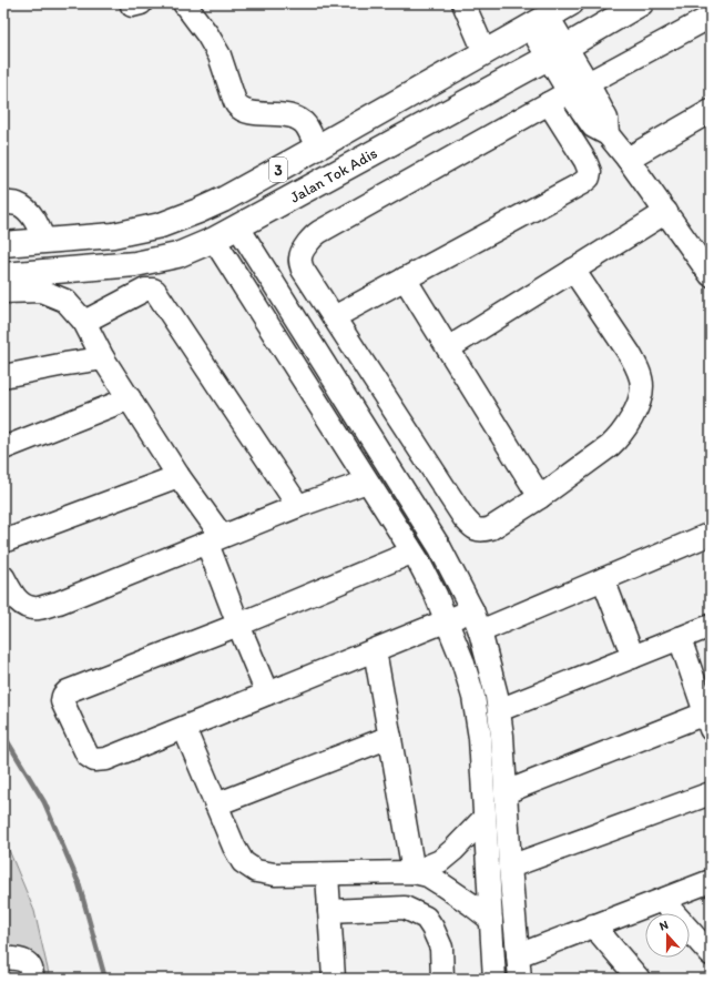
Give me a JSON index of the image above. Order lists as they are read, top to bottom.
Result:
{
  "streets": {
    "main road": ["3", "Jalan Tok Adis"]
  },
  "north": "top"
}
